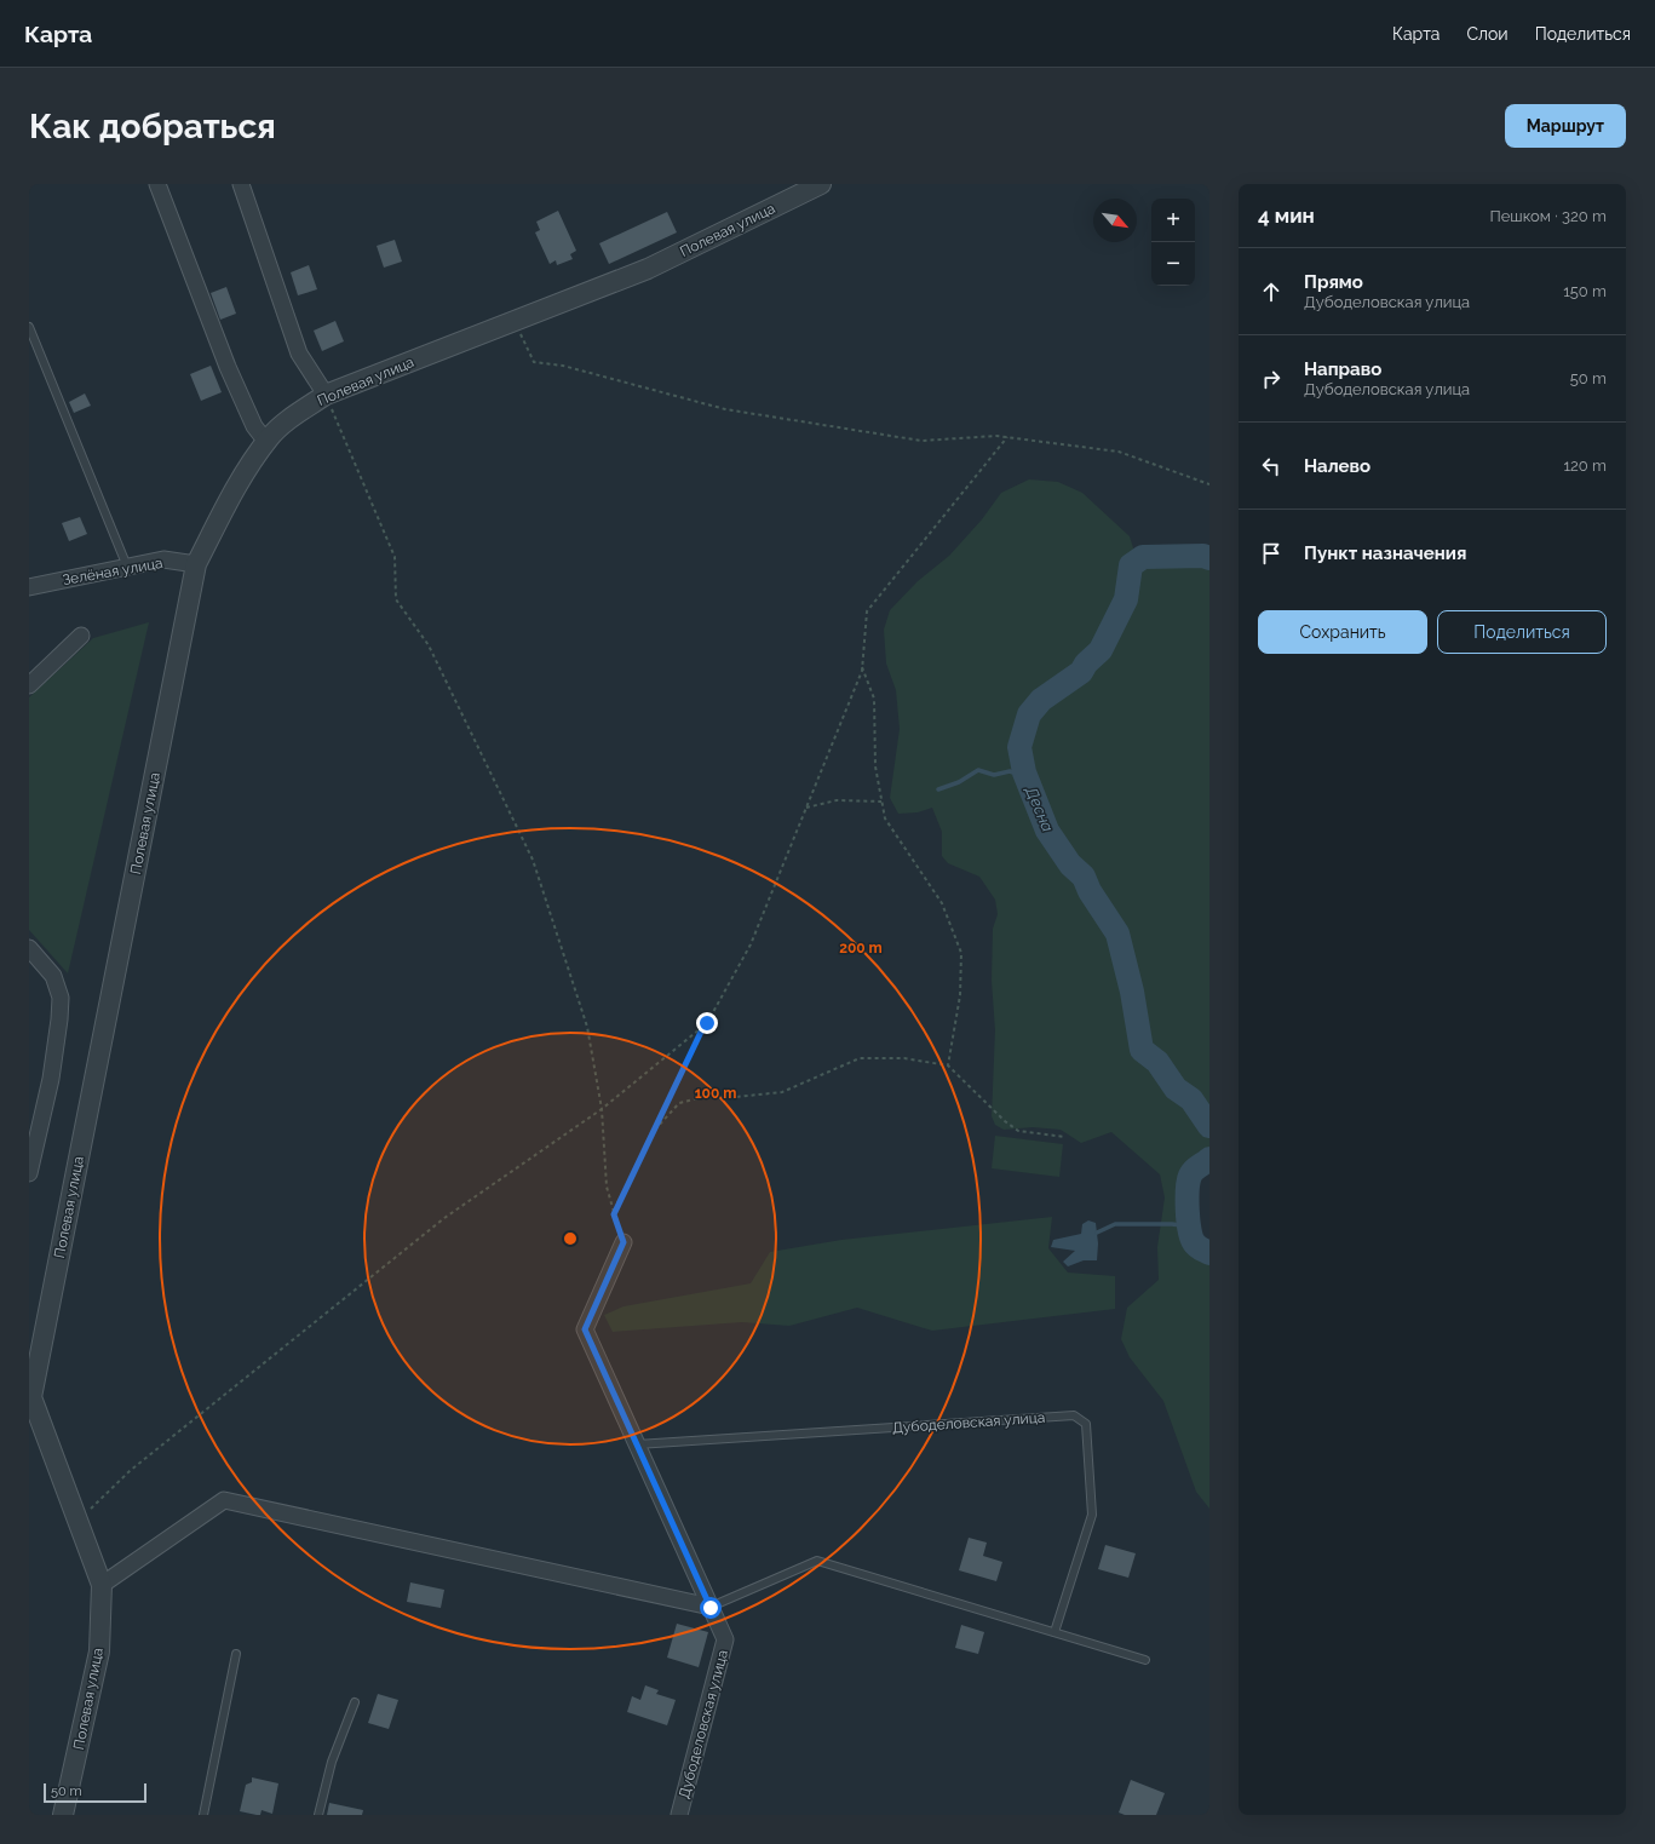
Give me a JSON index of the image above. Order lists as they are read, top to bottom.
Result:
{
  "streets": {
    "street": ["Полевая улица", "Зелёная улица", "Дубоделовская улица"]
  },
  "crossings": [
    ["Полевая улица", "Зелёная улица"]
  ],
  "water": ["Десна"],
  "scale_bar": "50 m",
  "north": "bottom right",
  "page": {
    "header": "Карта",
    "nav": ["Карта", "Слои", "Поделиться"],
    "buttons": [
      "Маршрут",
      ["Сохранить", "Поделиться"]
    ],
    "title": "Как добраться",
    "heading": ["4 мин", "Пешком · 320 m"],
    "map_buttons": ["+", "−"],
    "list": [
      ["Прямо", "Дубоделовская улица", "150 m"],
      ["Направо", "Дубоделовская улица", "50 m"],
      ["Налево", "120 m"],
      "Пункт назначения"
    ],
    "scale": "50 m"
  },
  "rings": ["200 m", "100 m"]
}
